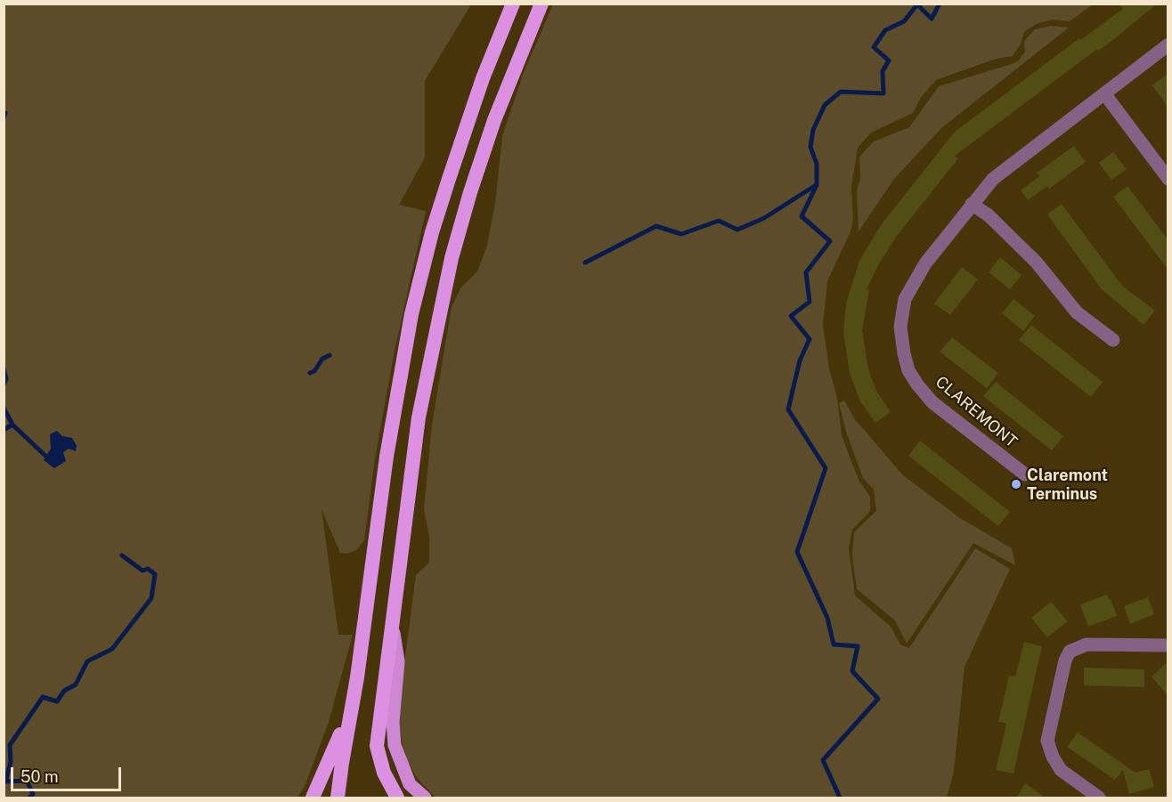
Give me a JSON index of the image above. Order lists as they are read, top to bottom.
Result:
{
  "streets": {
    "street": ["CLAREMONT"]
  },
  "places": ["Claremont Terminus"],
  "scale_bar": "50 m"
}
